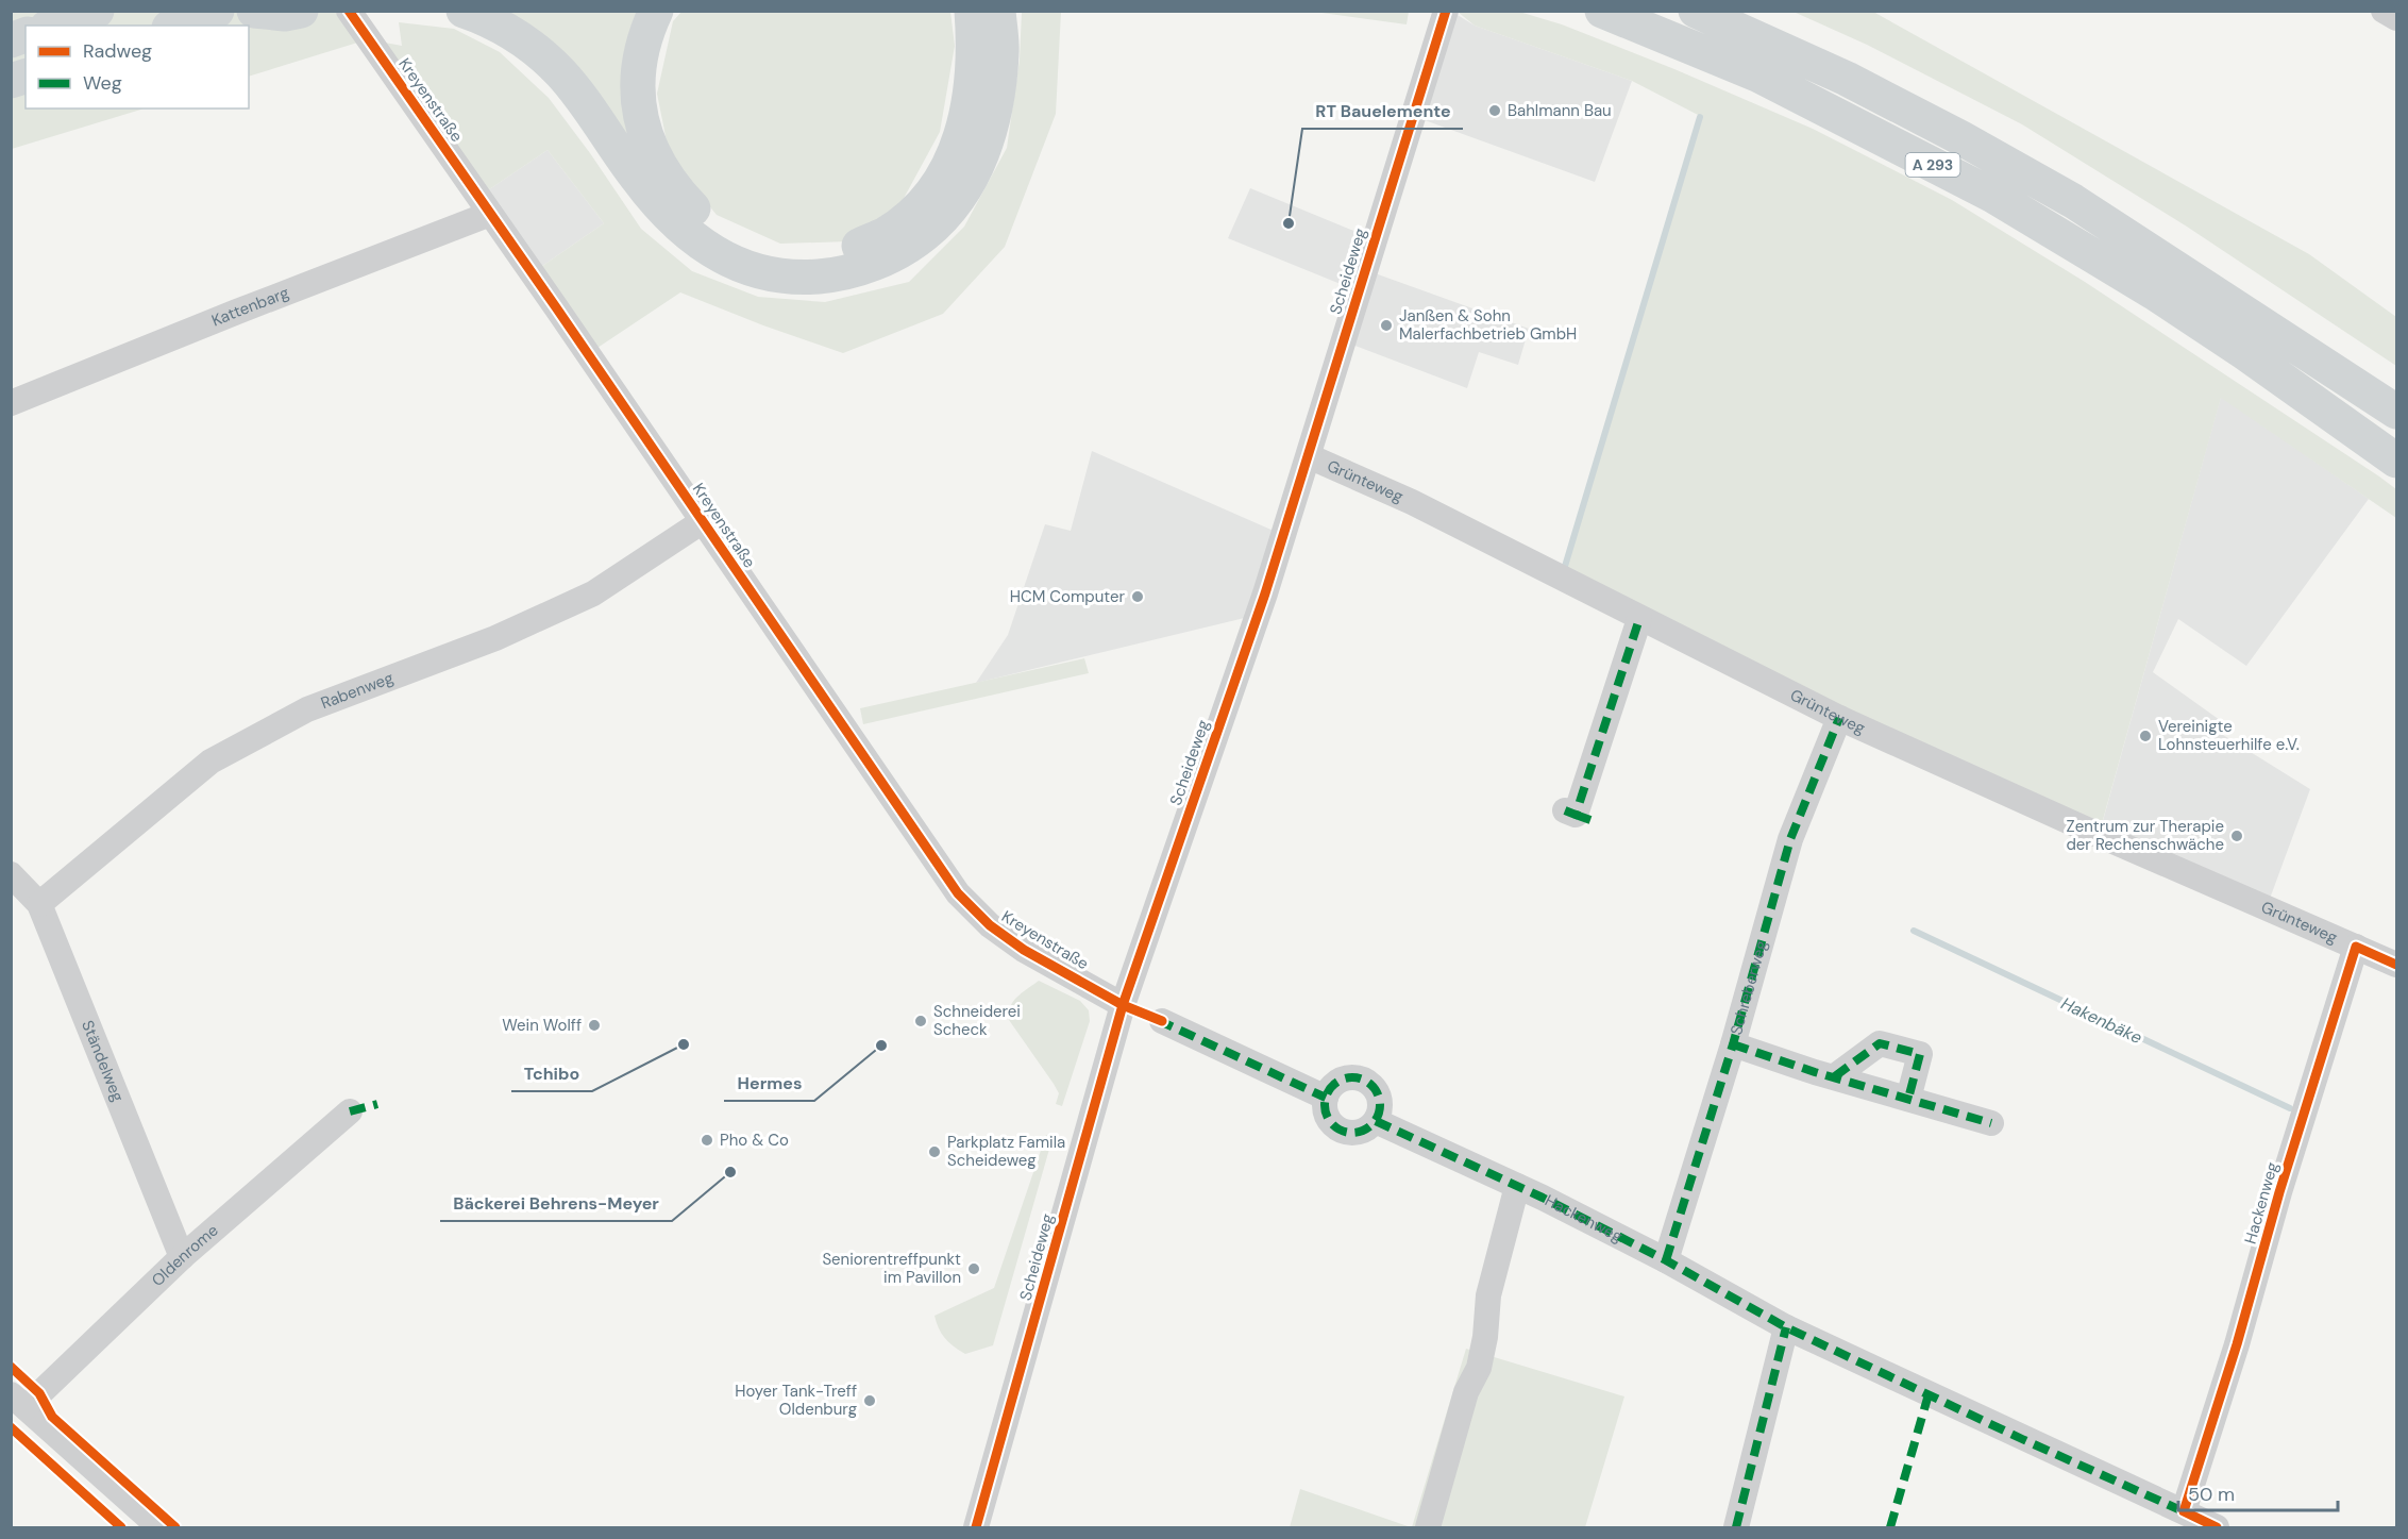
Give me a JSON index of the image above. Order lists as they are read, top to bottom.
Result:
{
  "streets": {
    "highway": ["A 293"],
    "street": [
      "Kreyenstraße",
      "Scheideweg",
      "Kattenbarg",
      "Grünteweg",
      "Rabenweg",
      "Schreberweg",
      "Ständelweg",
      "Hackenweg",
      "Oldenrome"
    ]
  },
  "crossings": [
    ["Kreyenstraße", "Scheideweg"],
    ["Kreyenstraße", "Kattenbarg"],
    ["Kreyenstraße", "Rabenweg"],
    ["Scheideweg", "Grünteweg"],
    ["Grünteweg", "Schreberweg"],
    ["Grünteweg", "Hackenweg"],
    ["Rabenweg", "Ständelweg"],
    ["Schreberweg", "Hackenweg"],
    ["Ständelweg", "Oldenrome"]
  ],
  "water": ["Hakenbäke"],
  "places": [
    "Bahlmann Bau",
    "RT Bauelemente",
    "Janßen & Sohn Malerfachbetrieb GmbH",
    "HCM Computer",
    "Vereinigte Lohnsteuerhilfe e.V.",
    "Zentrum zur Therapie der Rechenschwäche",
    "Schneiderei Scheck",
    "Wein Wolff",
    "Tchibo",
    "Hermes",
    "Pho & Co",
    "Parkplatz Famila Scheideweg",
    "Bäckerei Behrens-Meyer",
    "Seniorentreffpunkt im Pavillon",
    "Hoyer Tank-Treff Oldenburg"
  ],
  "legend": ["Radweg", "Weg"],
  "scale_bar": "50 m"
}
